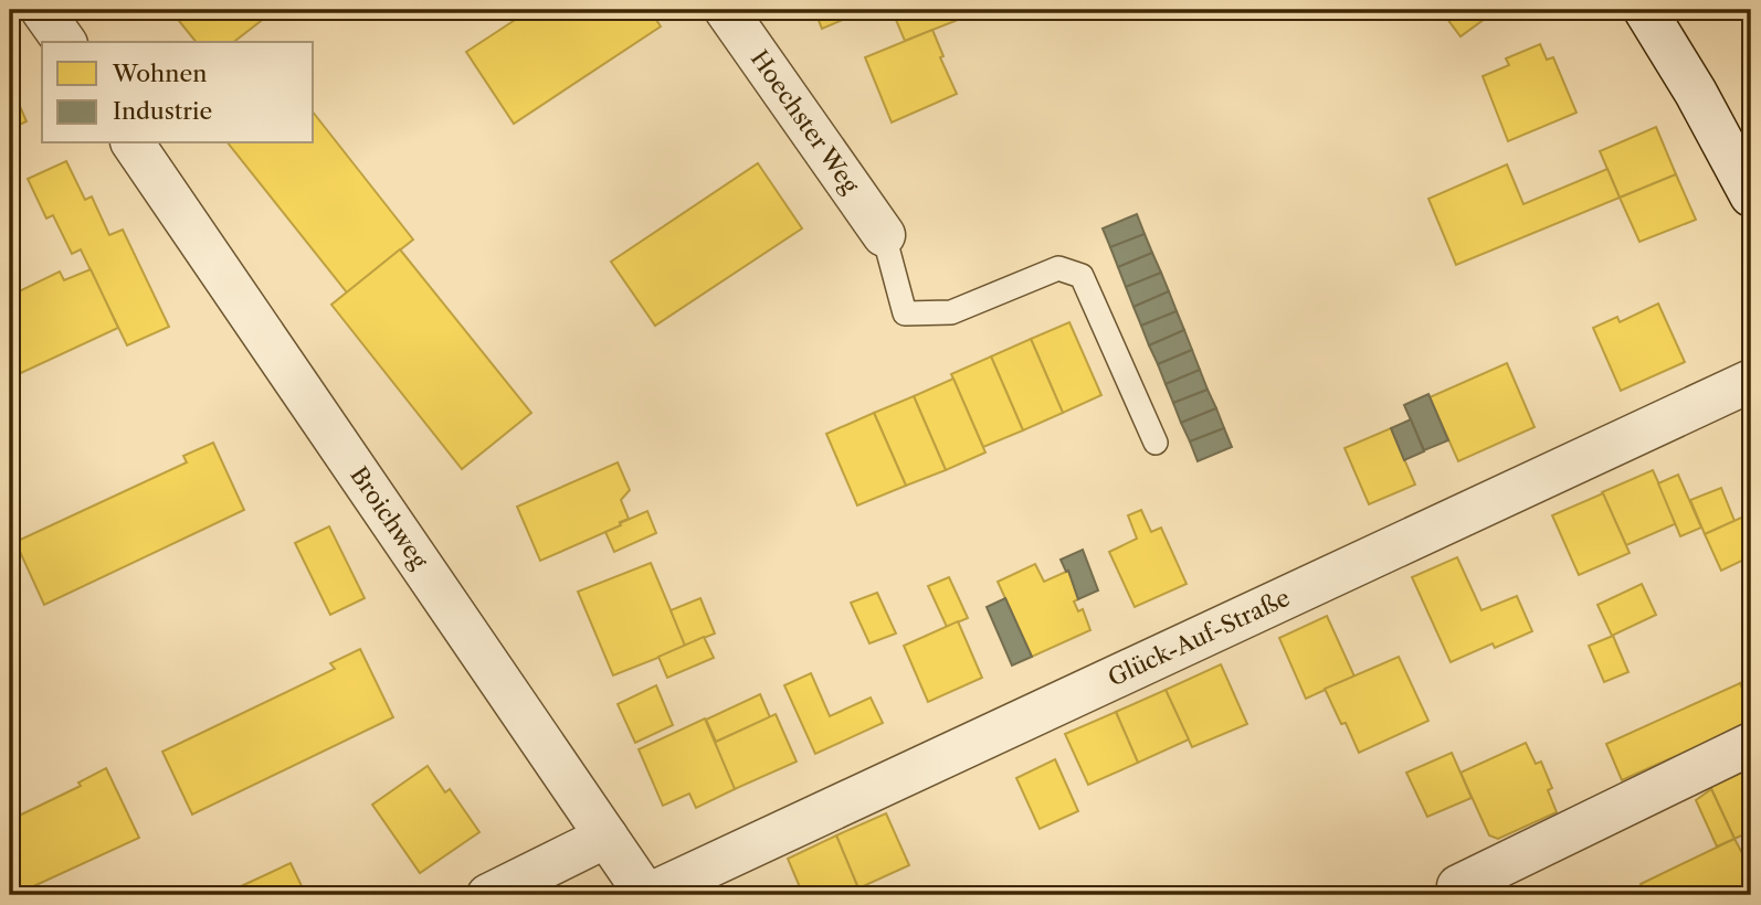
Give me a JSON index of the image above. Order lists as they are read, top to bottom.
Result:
{
  "streets": {
    "street": ["Hoechster Weg", "Broichweg", "Glück-Auf-Straße"]
  },
  "crossings": [
    ["Broichweg", "Glück-Auf-Straße"]
  ],
  "legend": ["Wohnen", "Industrie"]
}
